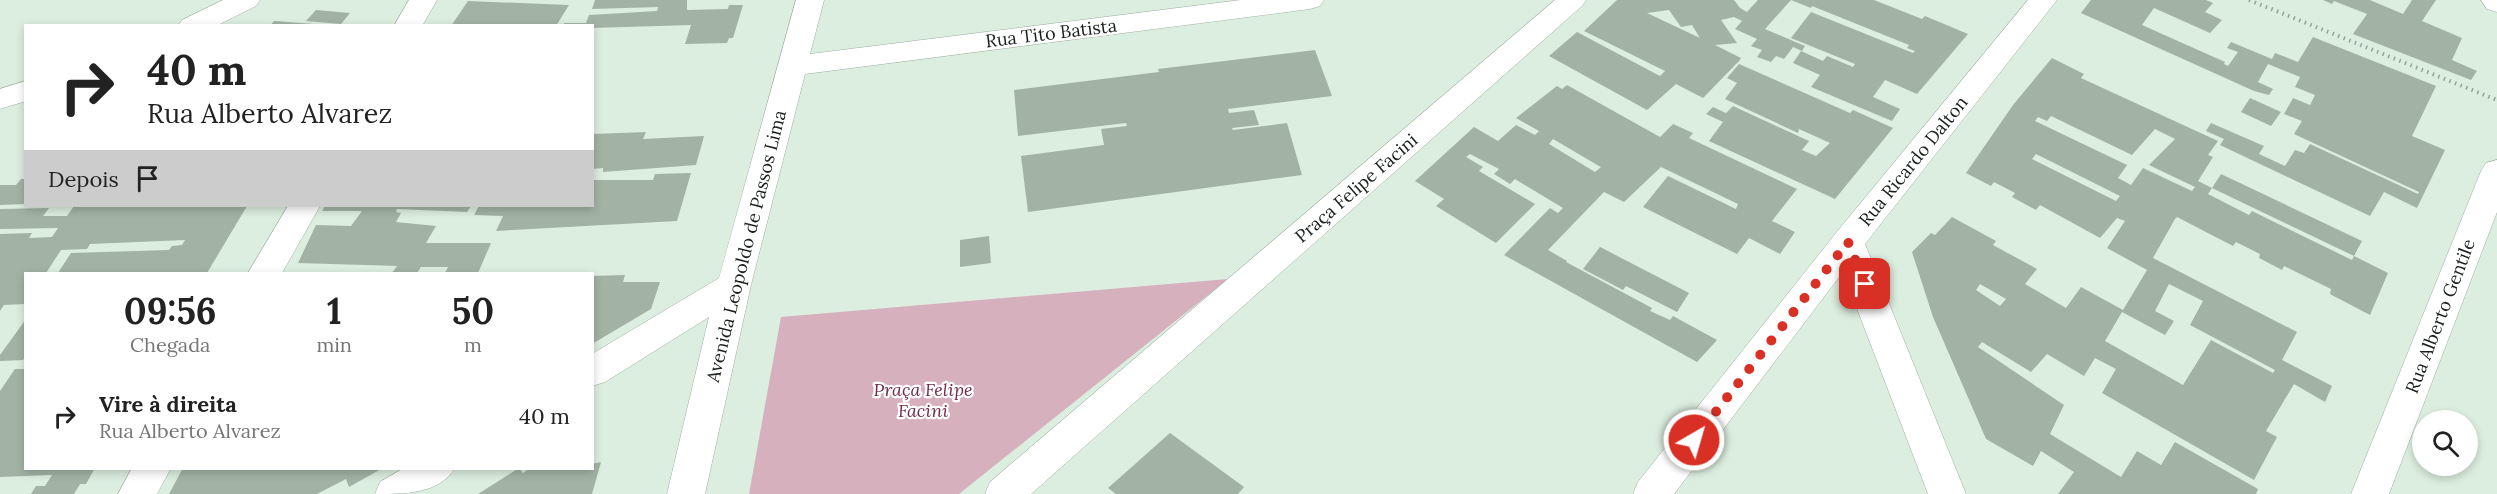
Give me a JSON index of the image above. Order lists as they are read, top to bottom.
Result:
{
  "streets": {
    "street": [
      "Rua Tito Batista",
      "Rua Ricardo Dalton",
      "Praça Felipe Facini",
      "Avenida Leopoldo de Passos Lima",
      "Rua Alberto Gentile"
    ]
  },
  "crossings": [
    ["Rua Tito Batista", "Avenida Leopoldo de Passos Lima"]
  ],
  "parks": ["Praça Felipe Facini"],
  "page": {
    "turn": ["40 m", "Rua Alberto Alvarez"],
    "then": "Depois",
    "eta": [
      "09:56",
      "Chegada",
      "1",
      "min",
      "50",
      "m"
    ],
    "list": [
      {
        "name": "Vire à direita",
        "note": "Rua Alberto Alvarez",
        "value": "40 m"
      }
    ]
  }
}
